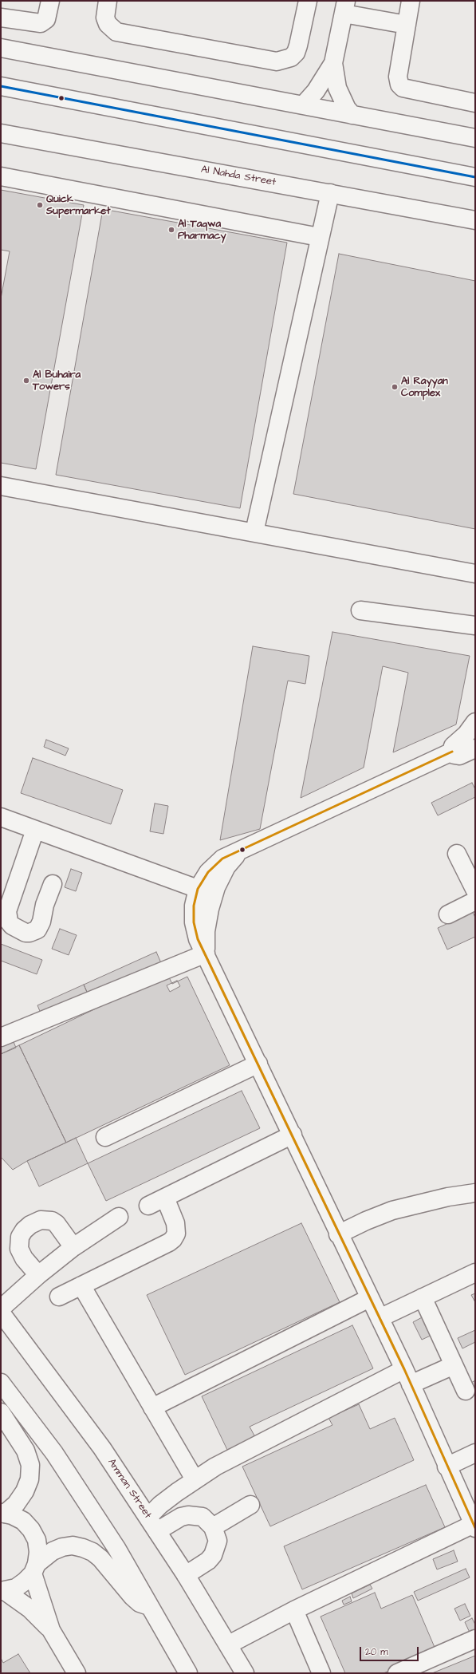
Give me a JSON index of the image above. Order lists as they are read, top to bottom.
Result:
{
  "streets": {
    "street": ["Al Nahda Street", "Amman Street"]
  },
  "places": [
    "Quick Supermarket",
    "Al Taqwa Pharmacy",
    "Al Buhaira Towers",
    "Al Rayyan Complex"
  ],
  "scale_bar": "20 m"
}
